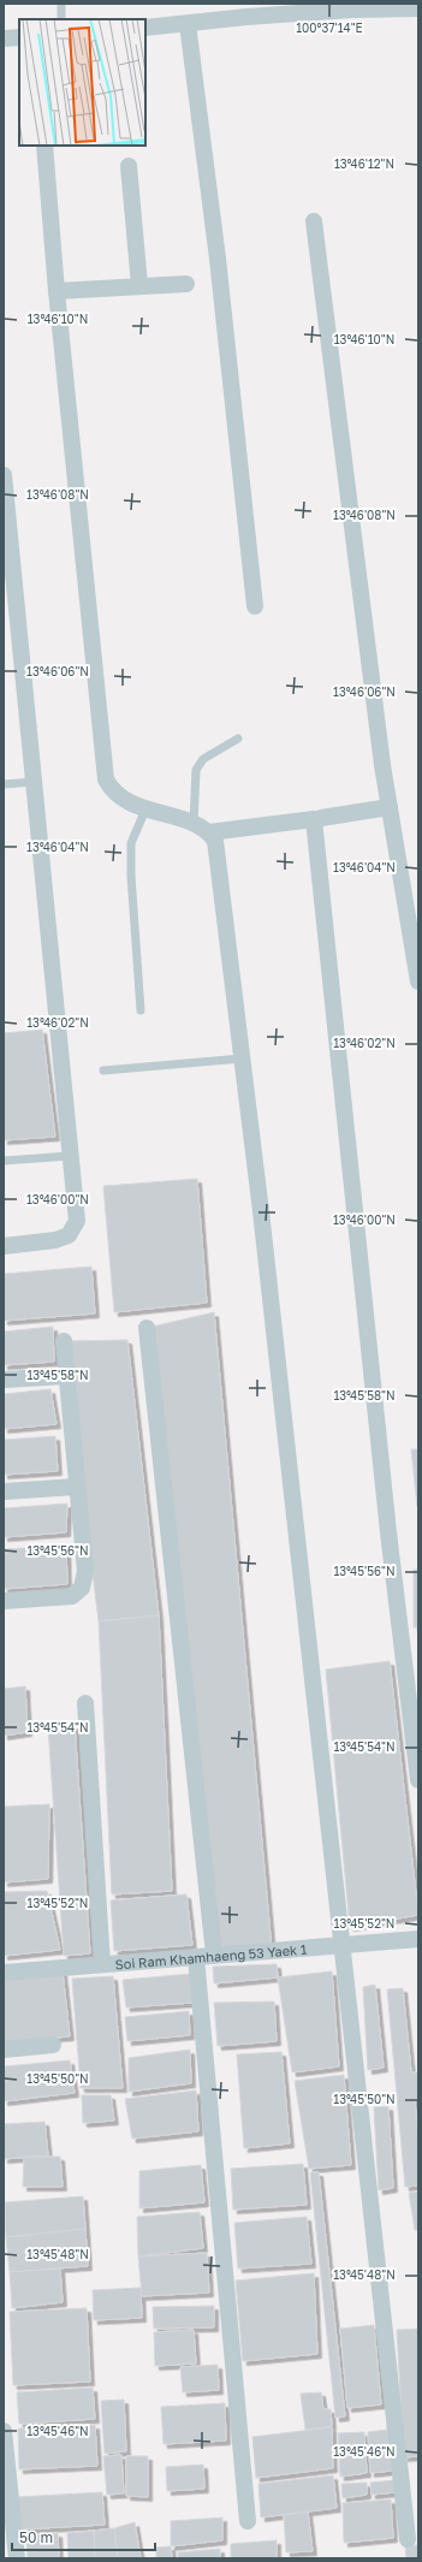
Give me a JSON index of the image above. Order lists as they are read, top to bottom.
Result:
{
  "streets": {
    "street": ["Soi Ram Khamhaeng 53 Yaek 1"]
  },
  "scale_bar": "50 m",
  "coordinates": [
    "100°37'14\"E",
    "13°46'12\"N",
    "13°46'10\"N",
    "13°46'08\"N",
    "13°46'06\"N",
    "13°46'04\"N",
    "13°46'02\"N",
    "13°46'00\"N",
    "13°45'58\"N",
    "13°45'56\"N",
    "13°45'54\"N",
    "13°45'52\"N",
    "13°45'50\"N",
    "13°45'48\"N",
    "13°45'46\"N"
  ]
}
